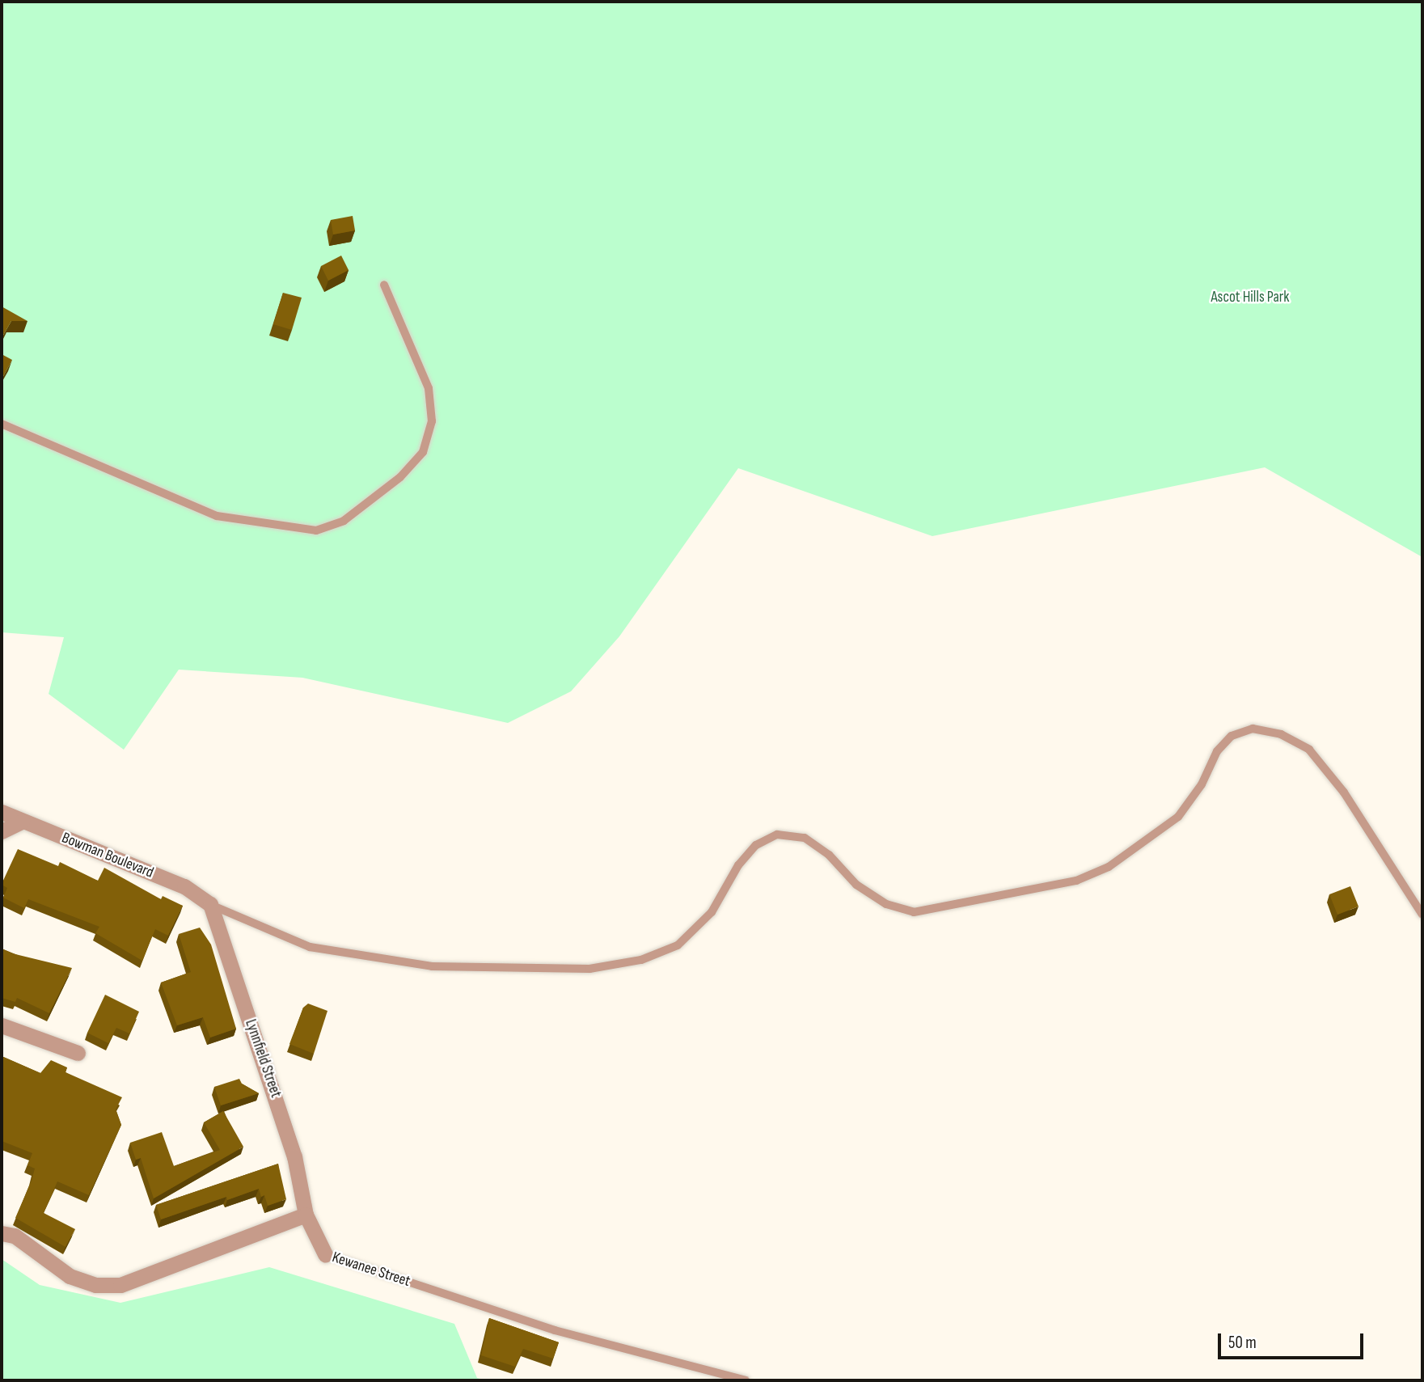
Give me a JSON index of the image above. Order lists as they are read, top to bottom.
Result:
{
  "streets": {
    "street": ["Bowman Boulevard", "Lynnfield Street", "Kewanee Street"]
  },
  "crossings": [
    ["Bowman Boulevard", "Lynnfield Street"],
    ["Lynnfield Street", "Kewanee Street"]
  ],
  "parks": ["Ascot Hills Park"],
  "scale_bar": "50 m"
}
